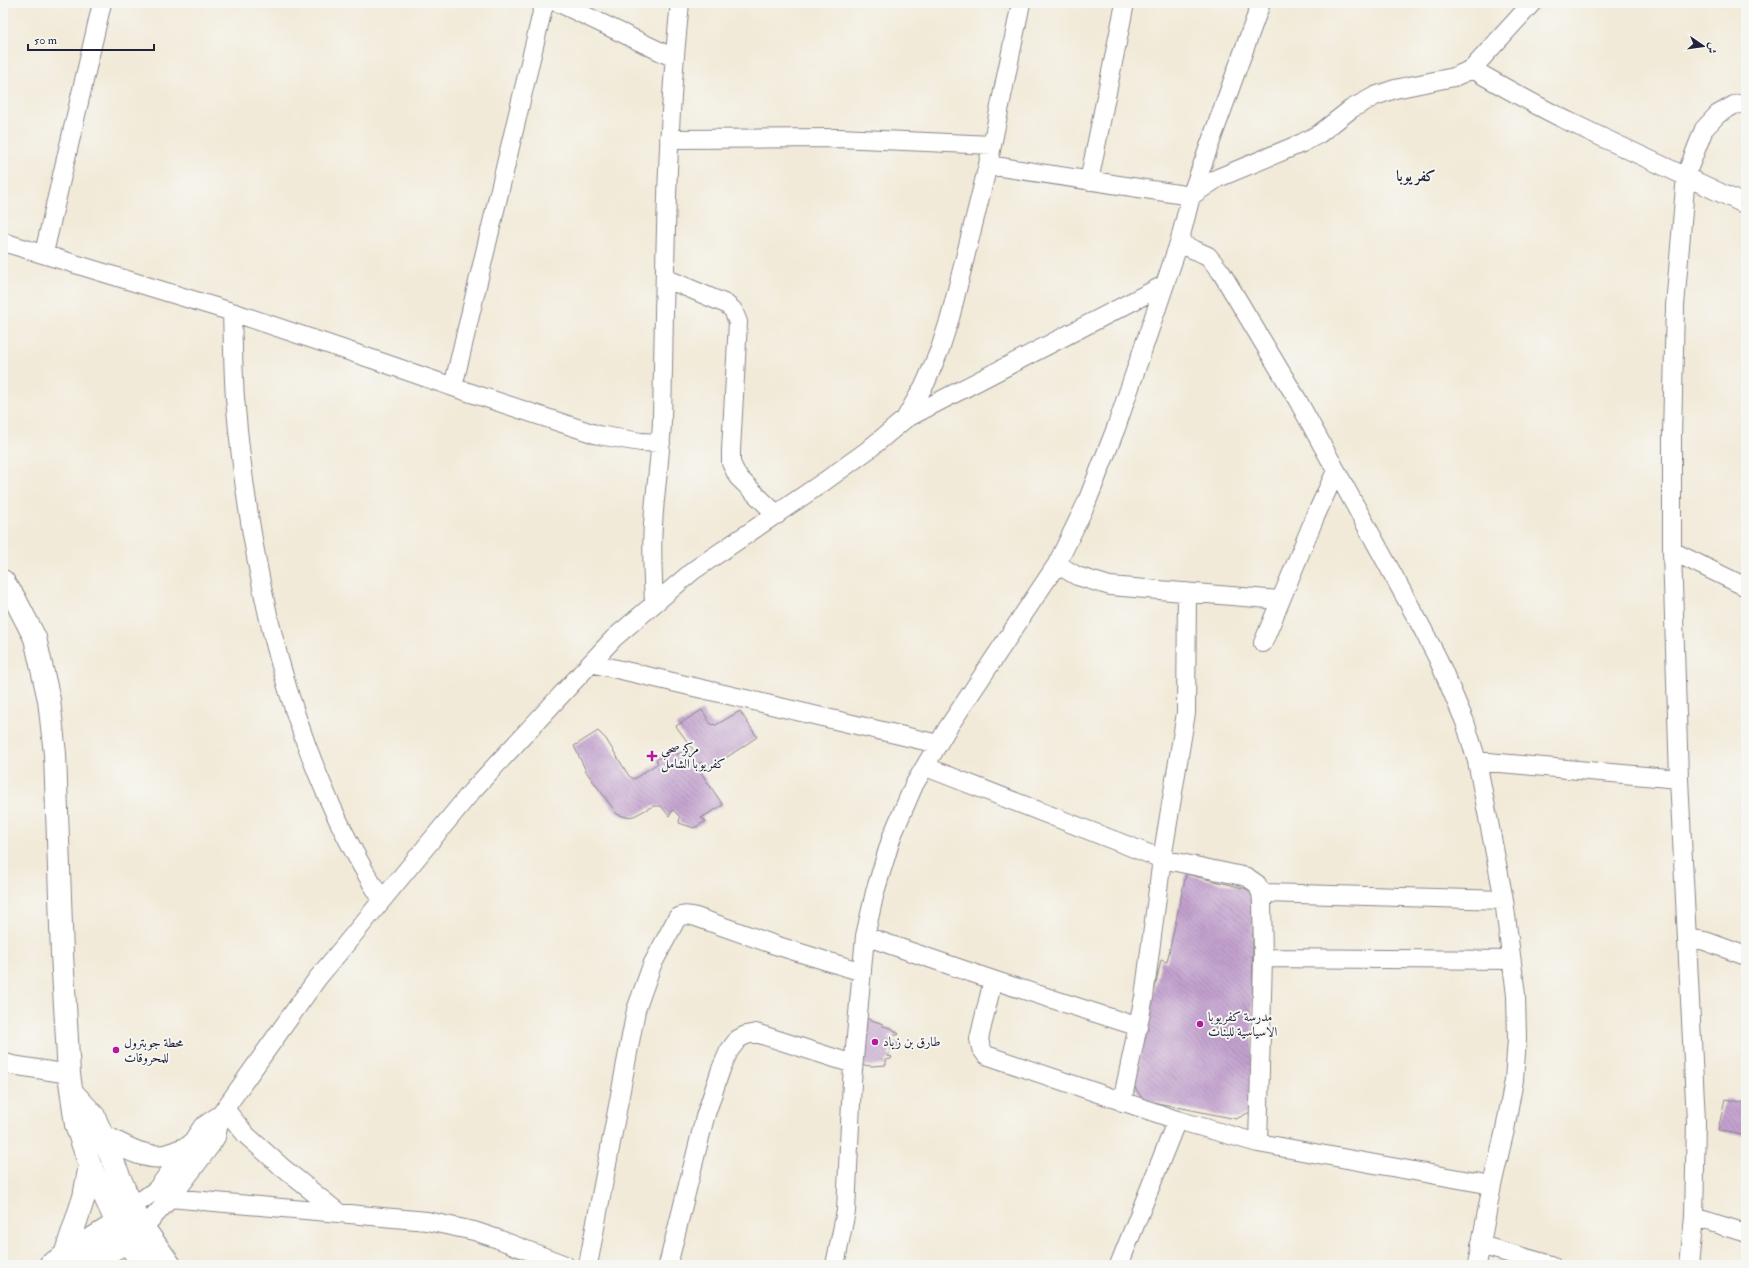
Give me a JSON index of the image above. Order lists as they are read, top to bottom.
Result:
{
  "districts": ["كفر يوبا"],
  "places": {
    "health": ["مركز صحي كفريوبا الشامل"],
    "other": ["مدرسة كفريوبا الاسياسية للبنات", "طارق بن زياد", "محطة جوبترول للمحروقات"]
  },
  "scale_bar": "50 m",
  "north": "right"
}
